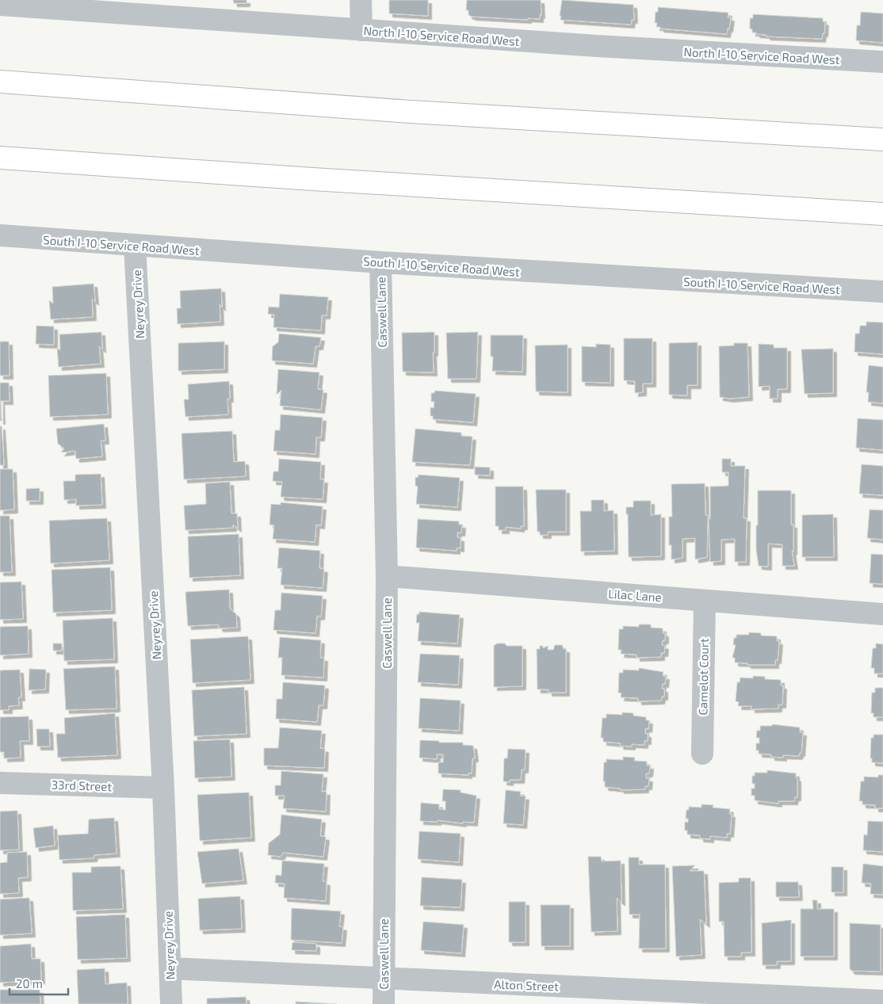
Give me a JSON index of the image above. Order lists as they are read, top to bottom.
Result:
{
  "streets": {
    "street": [
      "North I-10 Service Road West",
      "South I-10 Service Road West",
      "Neyrey Drive",
      "Caswell Lane",
      "Lilac Lane",
      "Camelot Court",
      "33rd Street",
      "Alton Street"
    ]
  },
  "crossings": [
    ["South I-10 Service Road West", "Neyrey Drive"],
    ["South I-10 Service Road West", "Caswell Lane"],
    ["Neyrey Drive", "33rd Street"],
    ["Neyrey Drive", "Alton Street"],
    ["Caswell Lane", "Lilac Lane"],
    ["Caswell Lane", "Alton Street"],
    ["Lilac Lane", "Camelot Court"]
  ],
  "scale_bar": "20 m"
}
